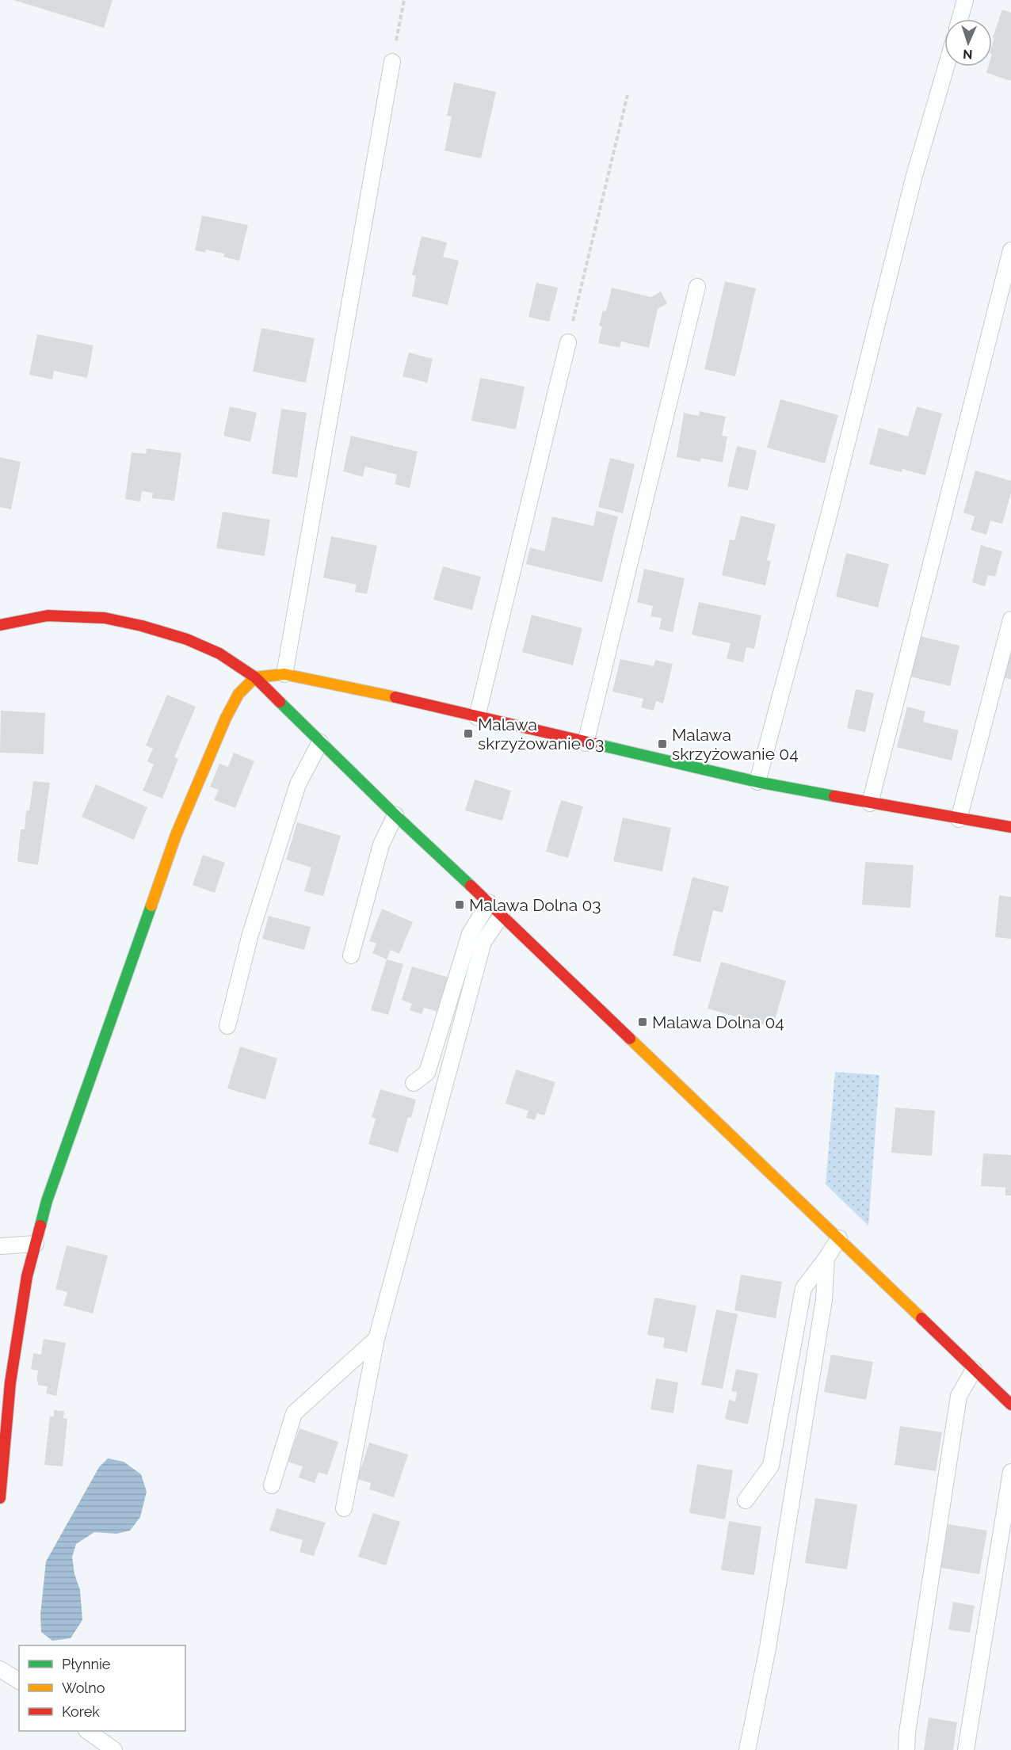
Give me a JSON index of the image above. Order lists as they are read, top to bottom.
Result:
{
  "places": {
    "transit": [
      "Malawa skrzyżowanie 03",
      "Malawa skrzyżowanie 04",
      "Malawa Dolna 03",
      "Malawa Dolna 04"
    ]
  },
  "legend": ["Płynnie", "Wolno", "Korek"],
  "north": "bottom"
}
